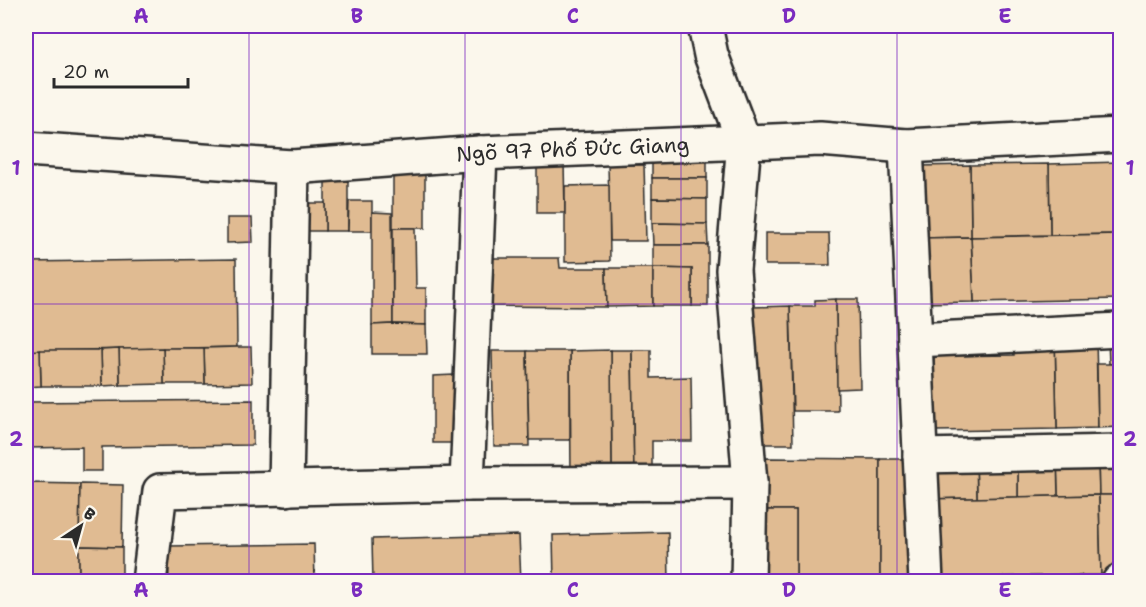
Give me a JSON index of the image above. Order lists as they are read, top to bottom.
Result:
{
  "streets": {
    "street": ["Ngõ 97 Phố Đức Giang"]
  },
  "scale_bar": "20 m",
  "north": "top right",
  "grid": {
    "columns": [
      "A",
      "B",
      "C",
      "D",
      "E"
    ],
    "rows": ["1", "2"]
  }
}
